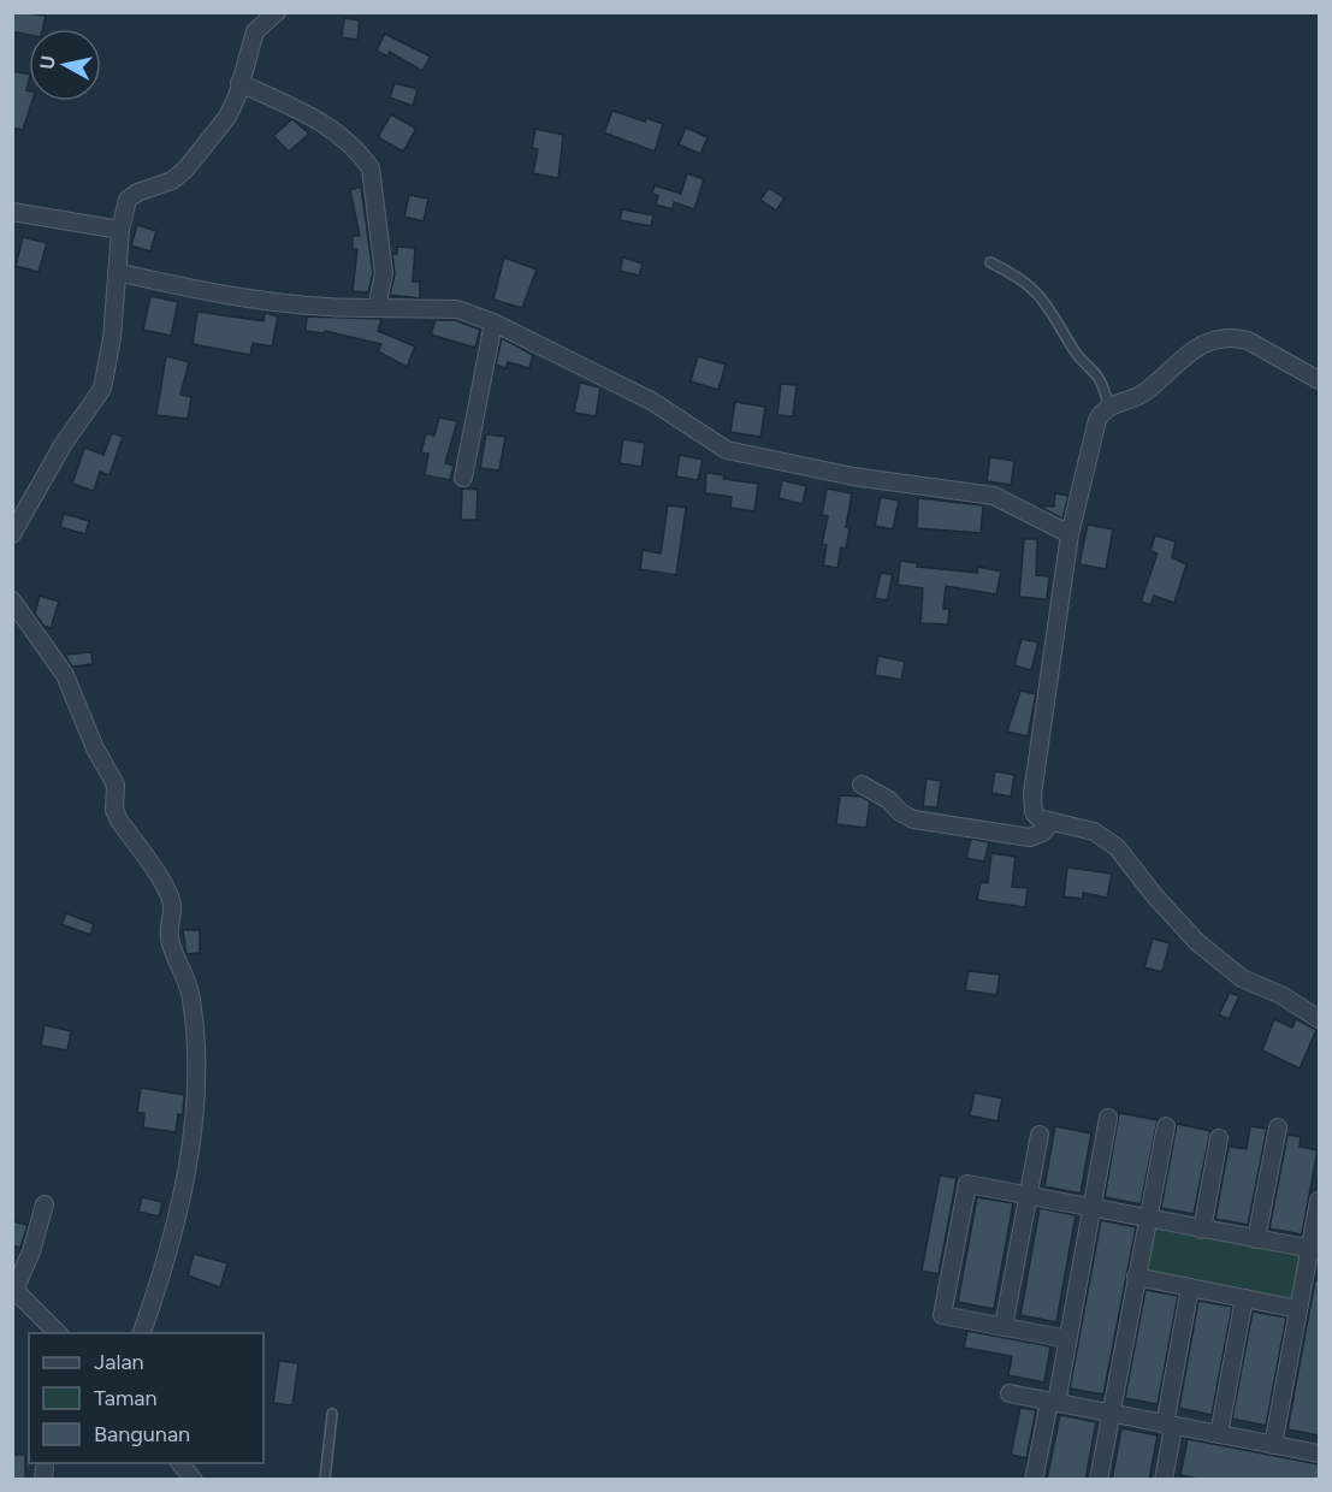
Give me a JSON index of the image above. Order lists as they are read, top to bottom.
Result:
{
  "legend": ["Jalan", "Taman", "Bangunan"],
  "north": "left"
}
